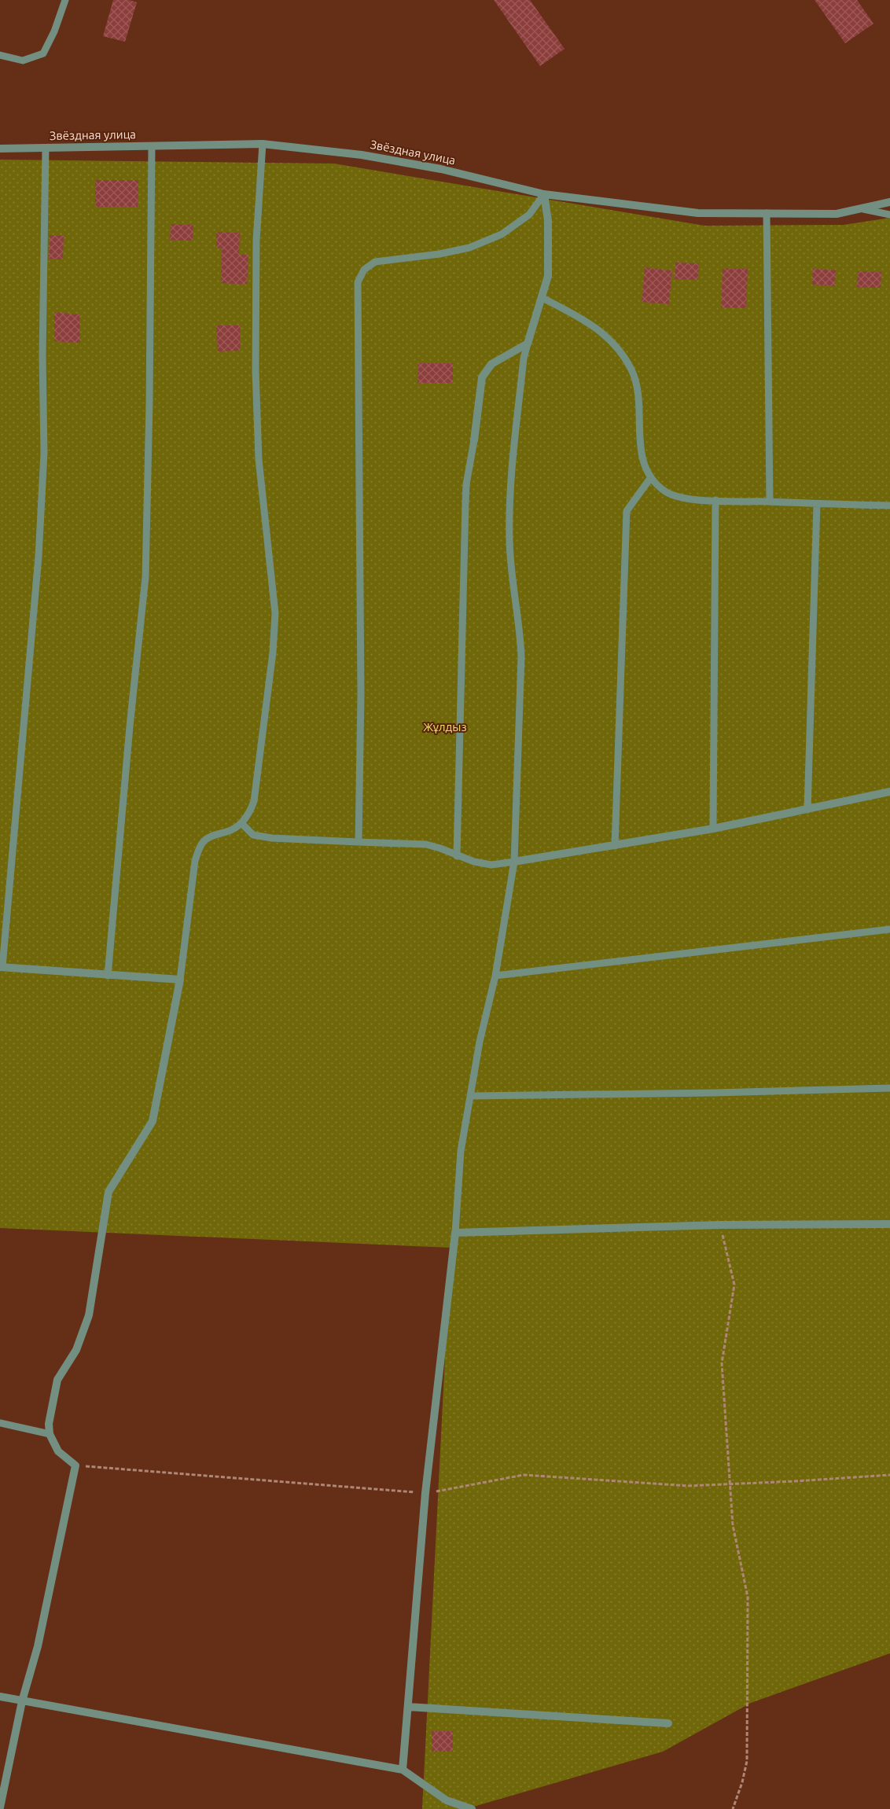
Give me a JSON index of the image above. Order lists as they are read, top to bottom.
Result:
{
  "streets": {
    "street": ["Звёздная улица"]
  },
  "parks": ["Жұлдыз"]
}
